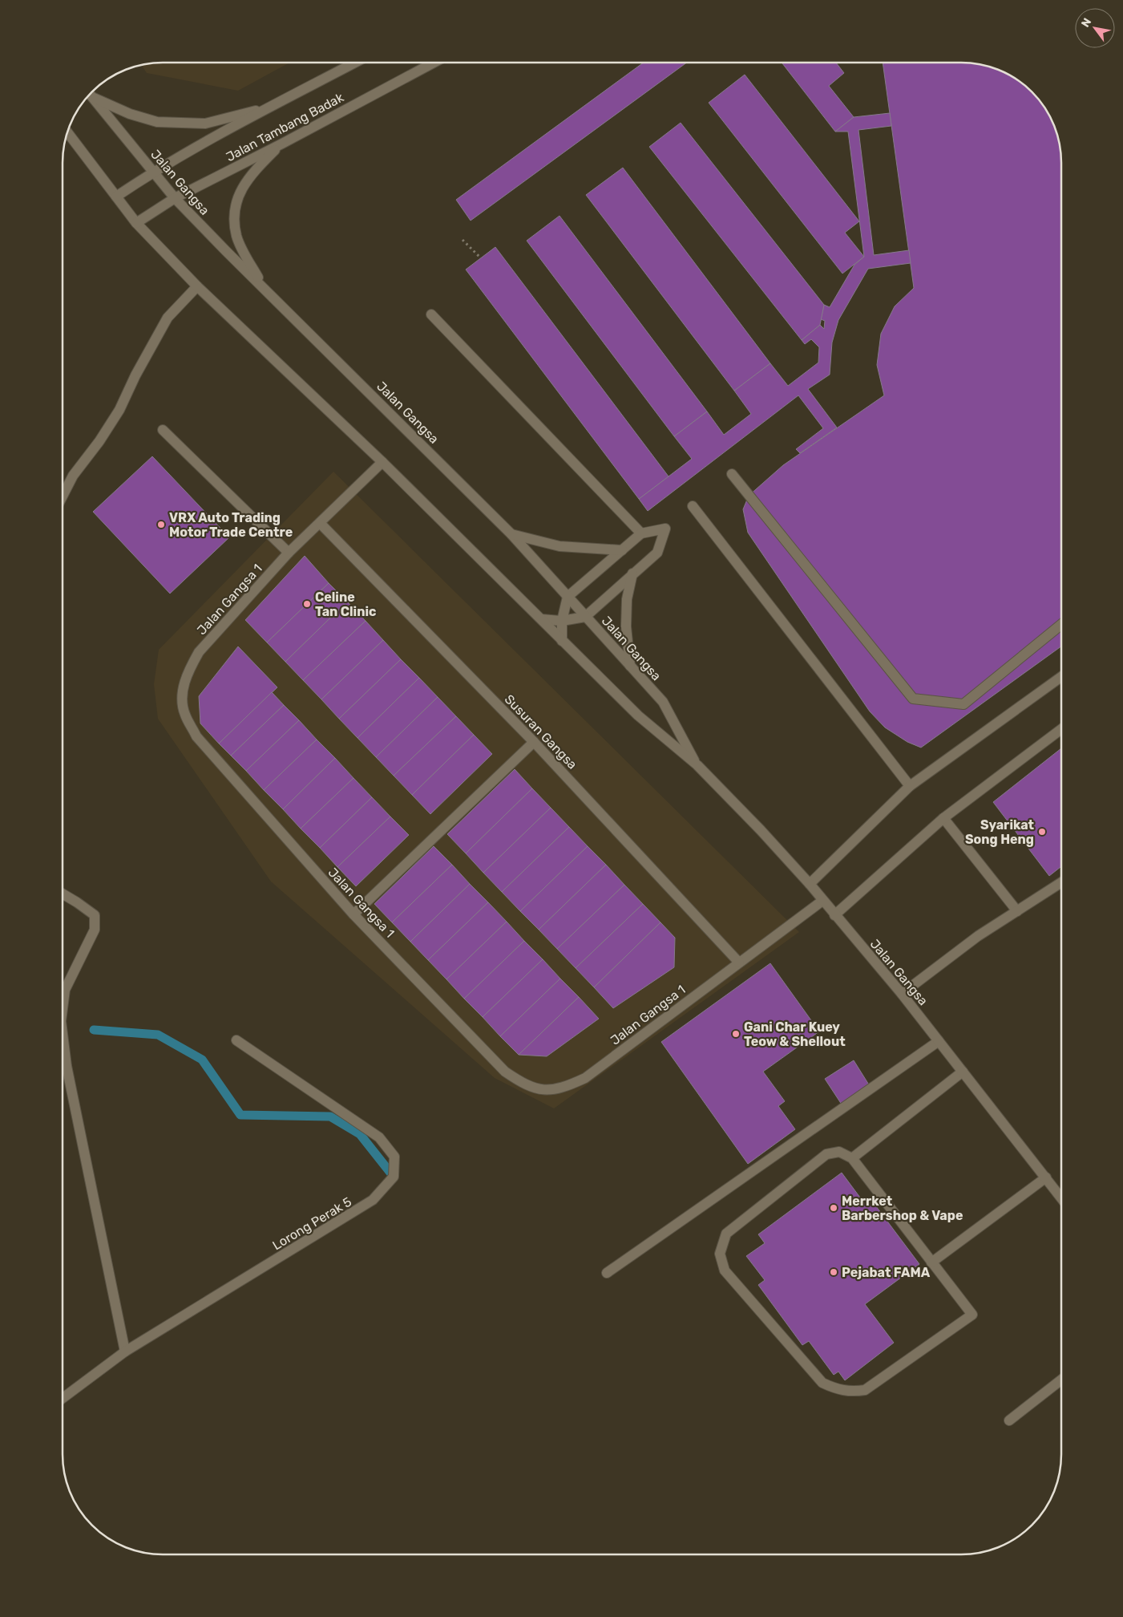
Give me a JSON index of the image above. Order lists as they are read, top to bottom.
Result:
{
  "streets": {
    "main road": [
      "Jalan Tambang Badak",
      "Jalan Gangsa",
      "Jalan Gangsa 1",
      "Susuran Gangsa",
      "Lorong Perak 5"
    ]
  },
  "crossings": [
    ["Jalan Tambang Badak", "Jalan Gangsa"],
    ["Jalan Gangsa", "Jalan Gangsa 1"],
    ["Jalan Gangsa 1", "Susuran Gangsa"]
  ],
  "places": [
    "VRX Auto Trading Motor Trade Centre",
    "Celine Tan Clinic",
    "Syarikat Song Heng",
    "Gani Char Kuey Teow & Shellout",
    "Merrket Barbershop & Vape",
    "Pejabat FAMA"
  ],
  "north": "top left"
}
